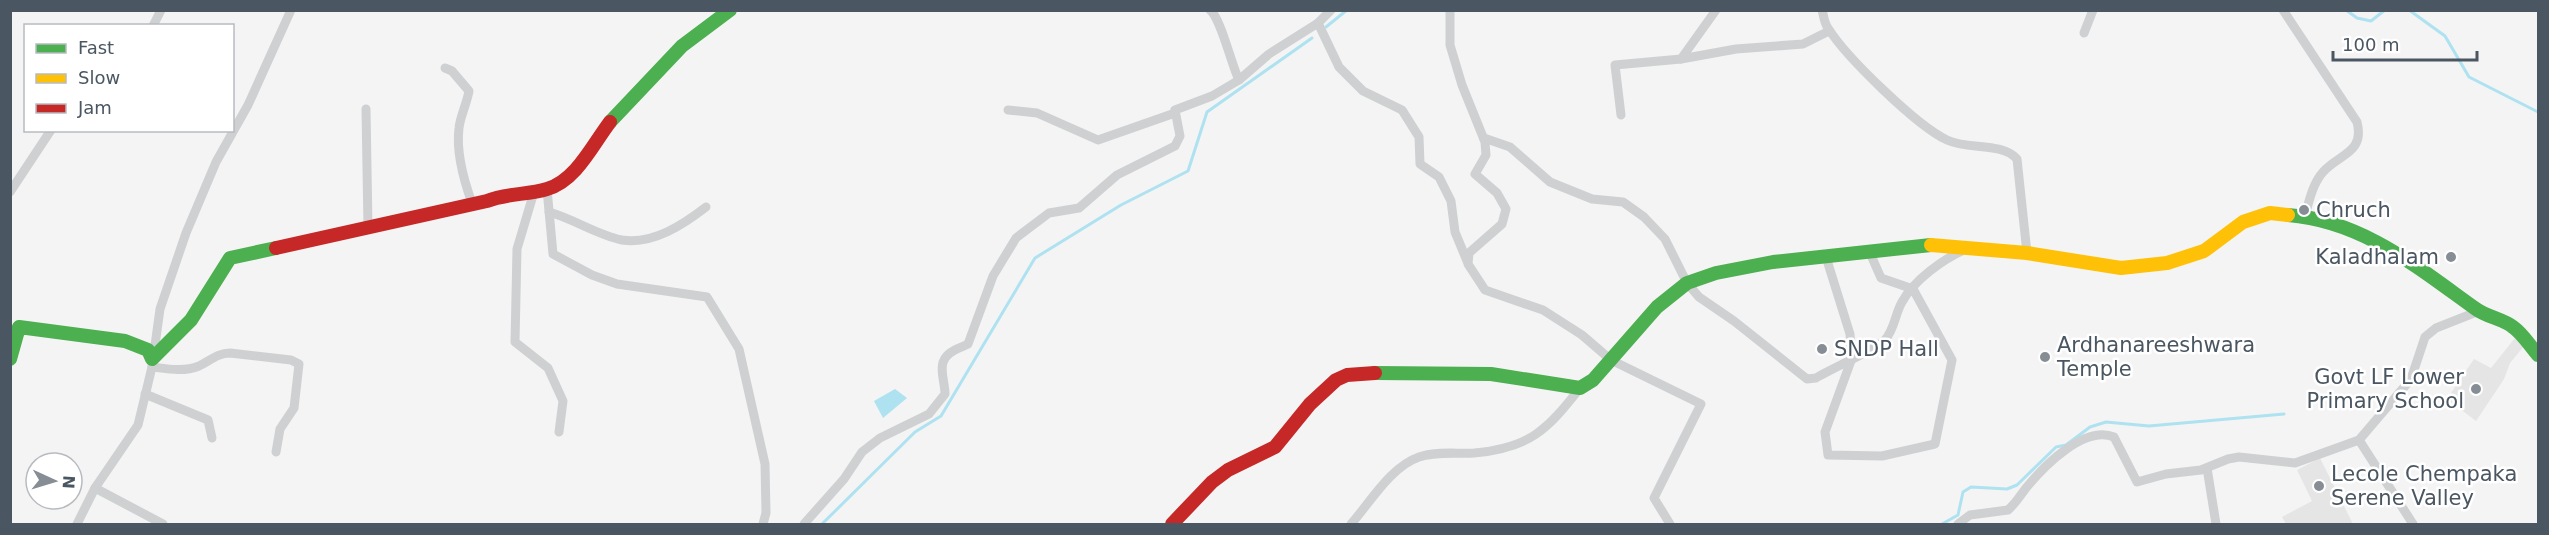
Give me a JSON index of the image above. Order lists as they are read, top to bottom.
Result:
{
  "places": [
    "Chruch",
    "Kaladhalam",
    "SNDP Hall",
    "Ardhanareeshwara Temple",
    "Govt LF Lower Primary School",
    "Lecole Chempaka Serene Valley"
  ],
  "legend": ["Fast", "Slow", "Jam"],
  "scale_bar": "100 m",
  "north": "right"
}
